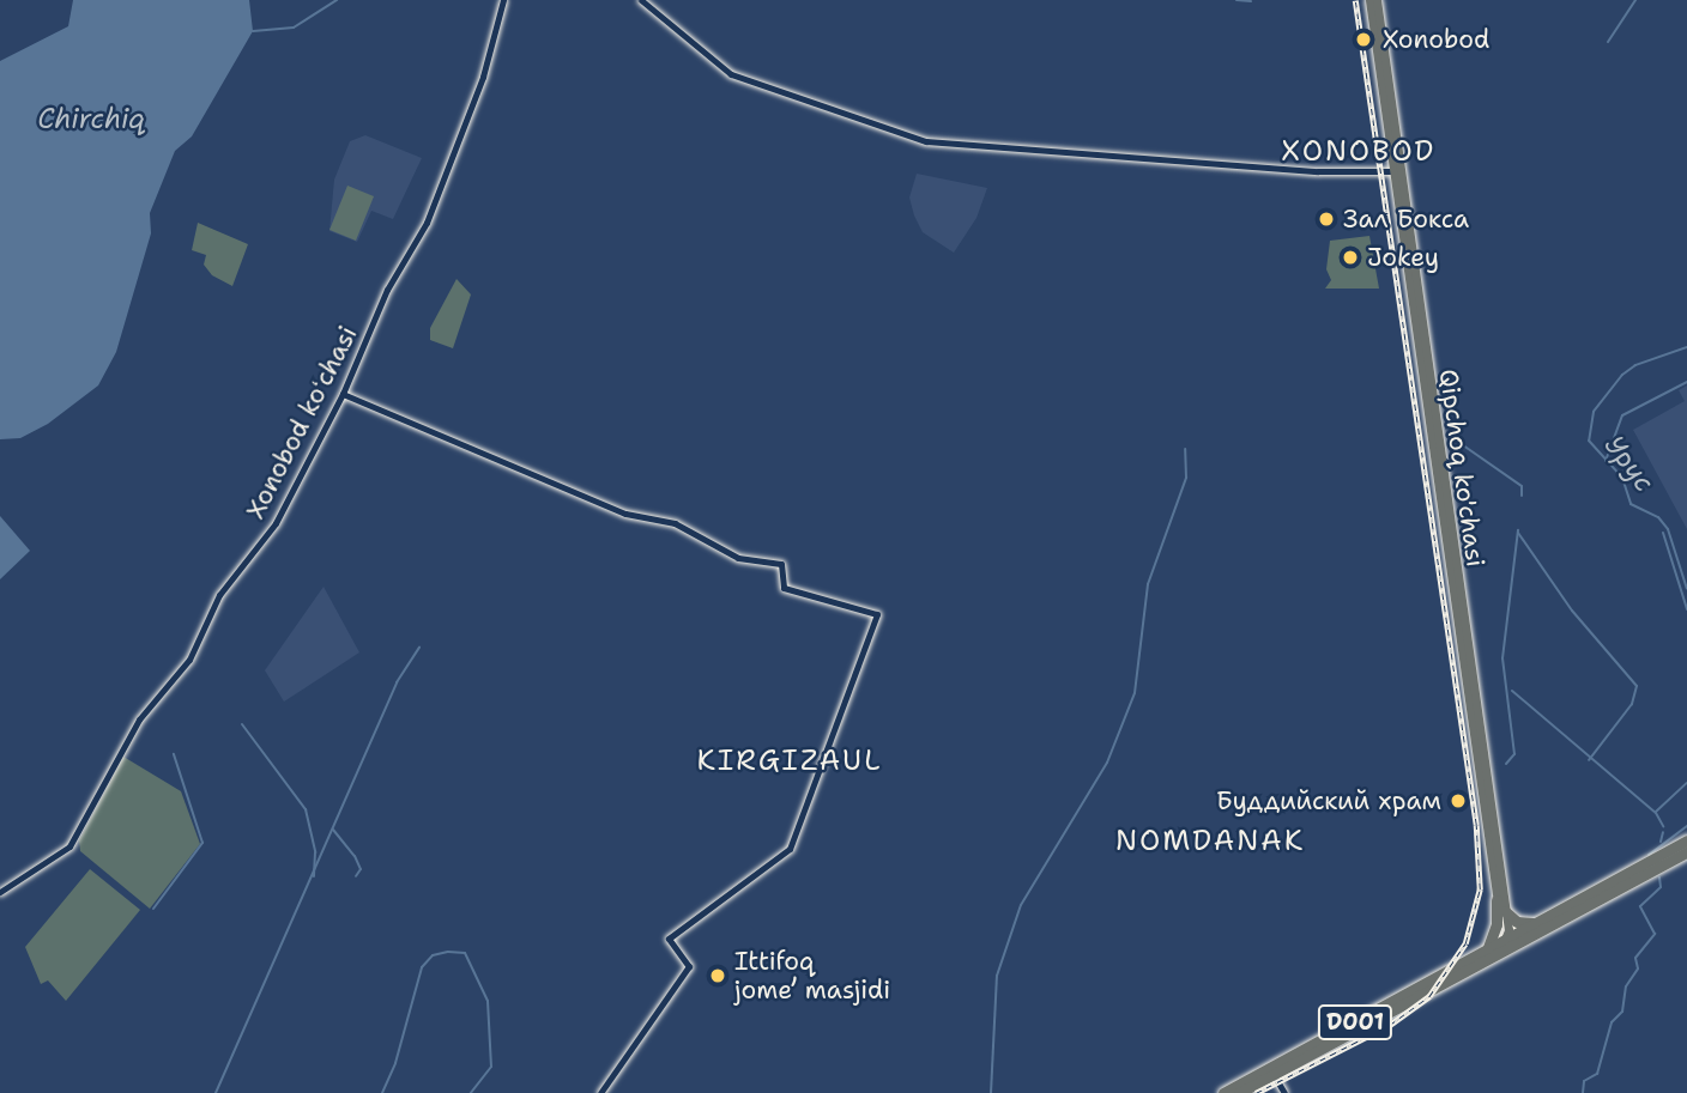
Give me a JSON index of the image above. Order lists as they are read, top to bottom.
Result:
{
  "streets": {
    "highway": ["D001"],
    "main road": ["Qipchoq ko'chasi"],
    "street": ["Xonobod koʻchasi"]
  },
  "crossings": [
    ["Qipchoq ko'chasi", "D001"]
  ],
  "districts": ["XONOBOD", "KIRGIZAUL", "NOMDANAK"],
  "water": ["Chirchiq", "Урус"],
  "places": [
    "Xonobod",
    "Зал Бокса",
    "Jokey",
    "Буддийский храм",
    "Ittifoq jome’ masjidi"
  ]
}
